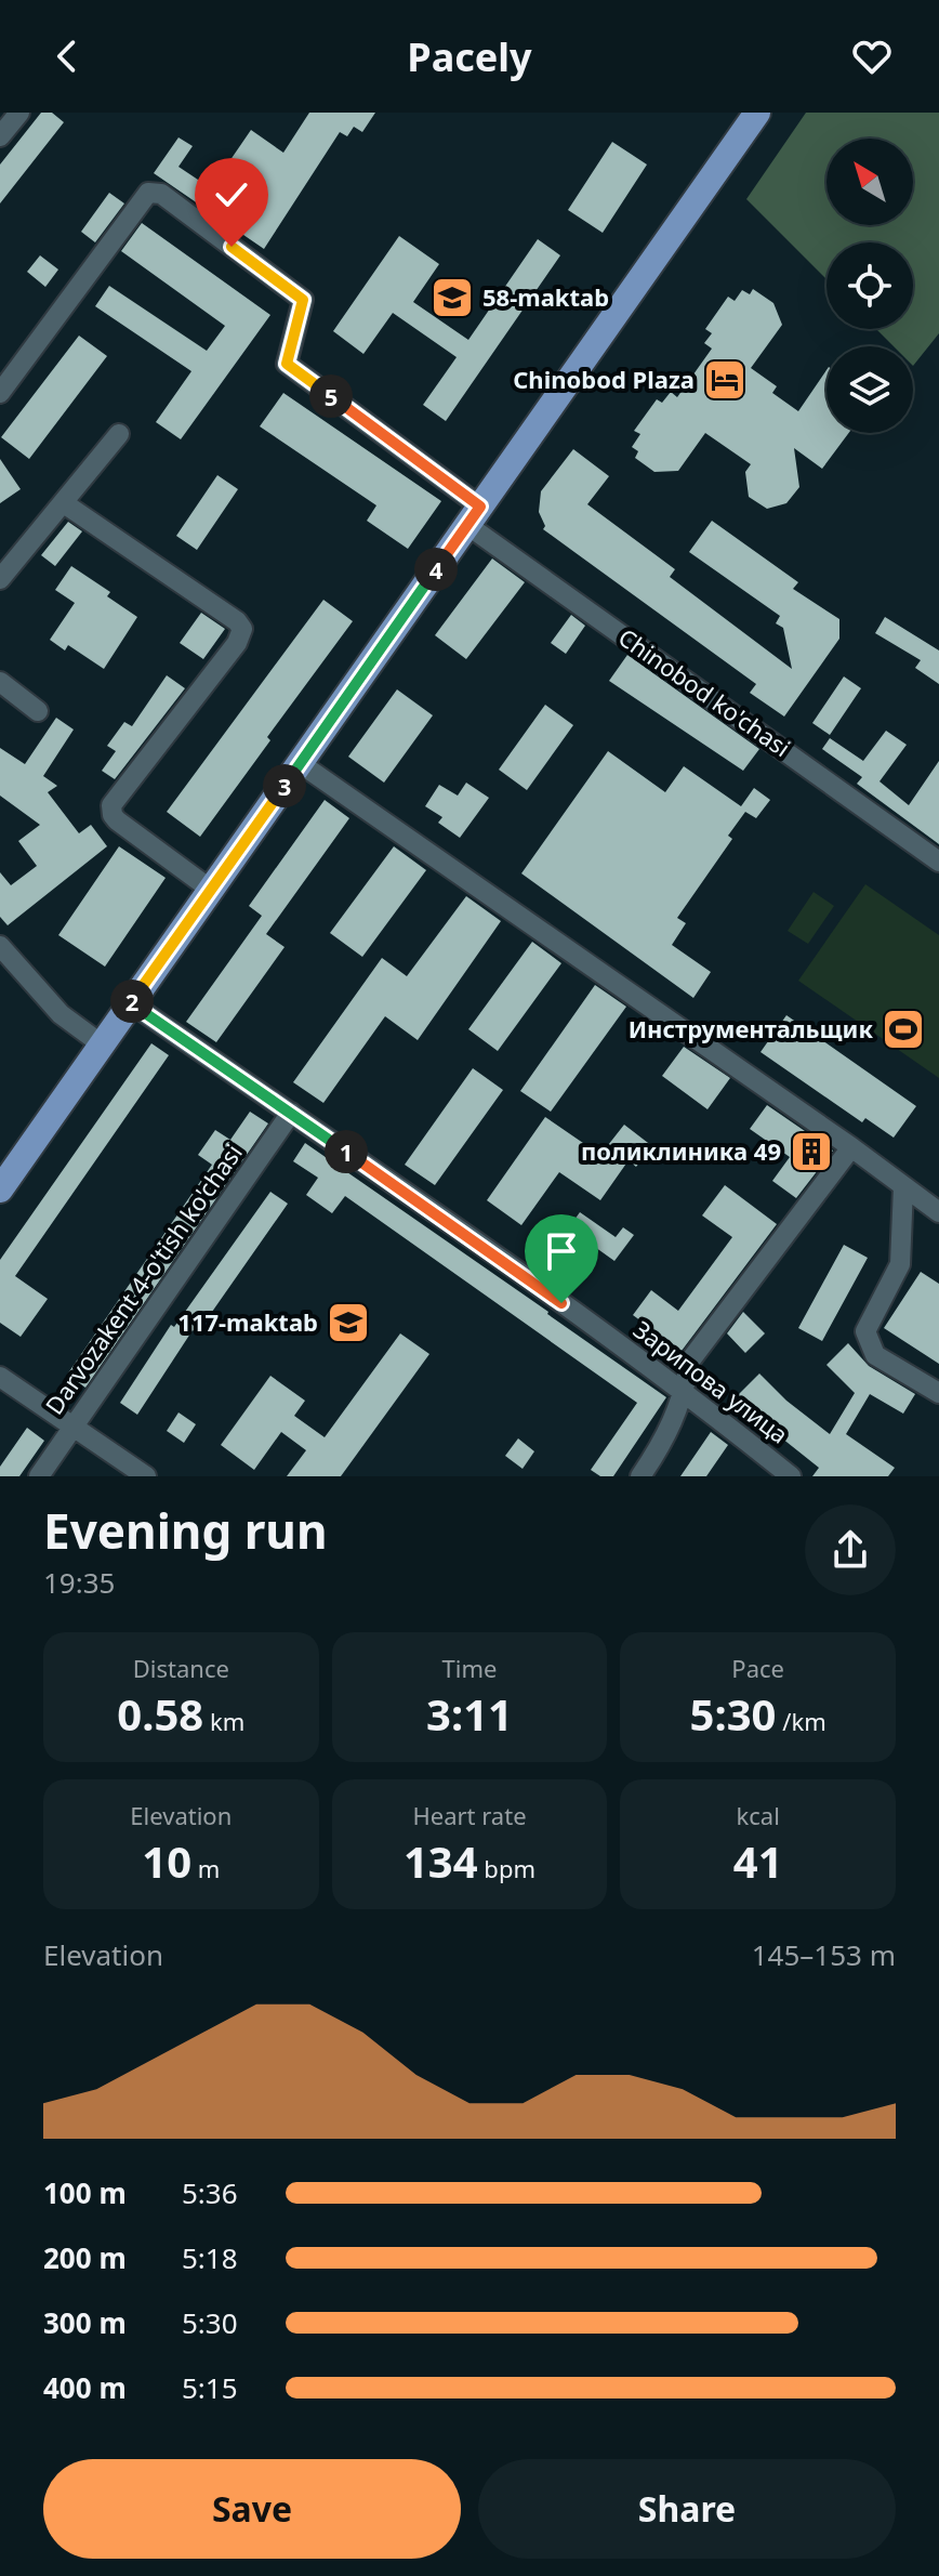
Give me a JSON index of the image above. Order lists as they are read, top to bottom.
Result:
{
  "streets": {
    "street": ["Chinobod ko'chasi", "Darvozakent 4-o'tish ko'chasi", "Зарипова улица"]
  },
  "crossings": [
    ["Darvozakent 4-o'tish ko'chasi", "Зарипова улица"]
  ],
  "places": {
    "school or university": ["58-maktab", "117-maktab"],
    "hotel": ["Chinobod Plaza"],
    "sports": ["Инструментальщик"],
    "building": ["поликлиника 49"]
  },
  "north": "top left",
  "page": {
    "header": "Pacely",
    "pins": [
      "5",
      "4",
      "3",
      "2",
      "1"
    ],
    "heading": ["Evening run", "19:35"],
    "stats": [
      ["Distance", "0.58 km"],
      ["Time", "3:11"],
      ["Pace", "5:30 /km"],
      ["Elevation", "10 m"],
      ["Heart rate", "134 bpm"],
      ["kcal", "41"]
    ],
    "chart": ["Elevation", "145–153 m"],
    "list": [
      {
        "name": "100 m",
        "note": "5:36"
      },
      {
        "name": "200 m",
        "note": "5:18"
      },
      {
        "name": "300 m",
        "note": "5:30"
      },
      {
        "name": "400 m",
        "note": "5:15"
      }
    ],
    "buttons": ["Save", "Share"]
  }
}
